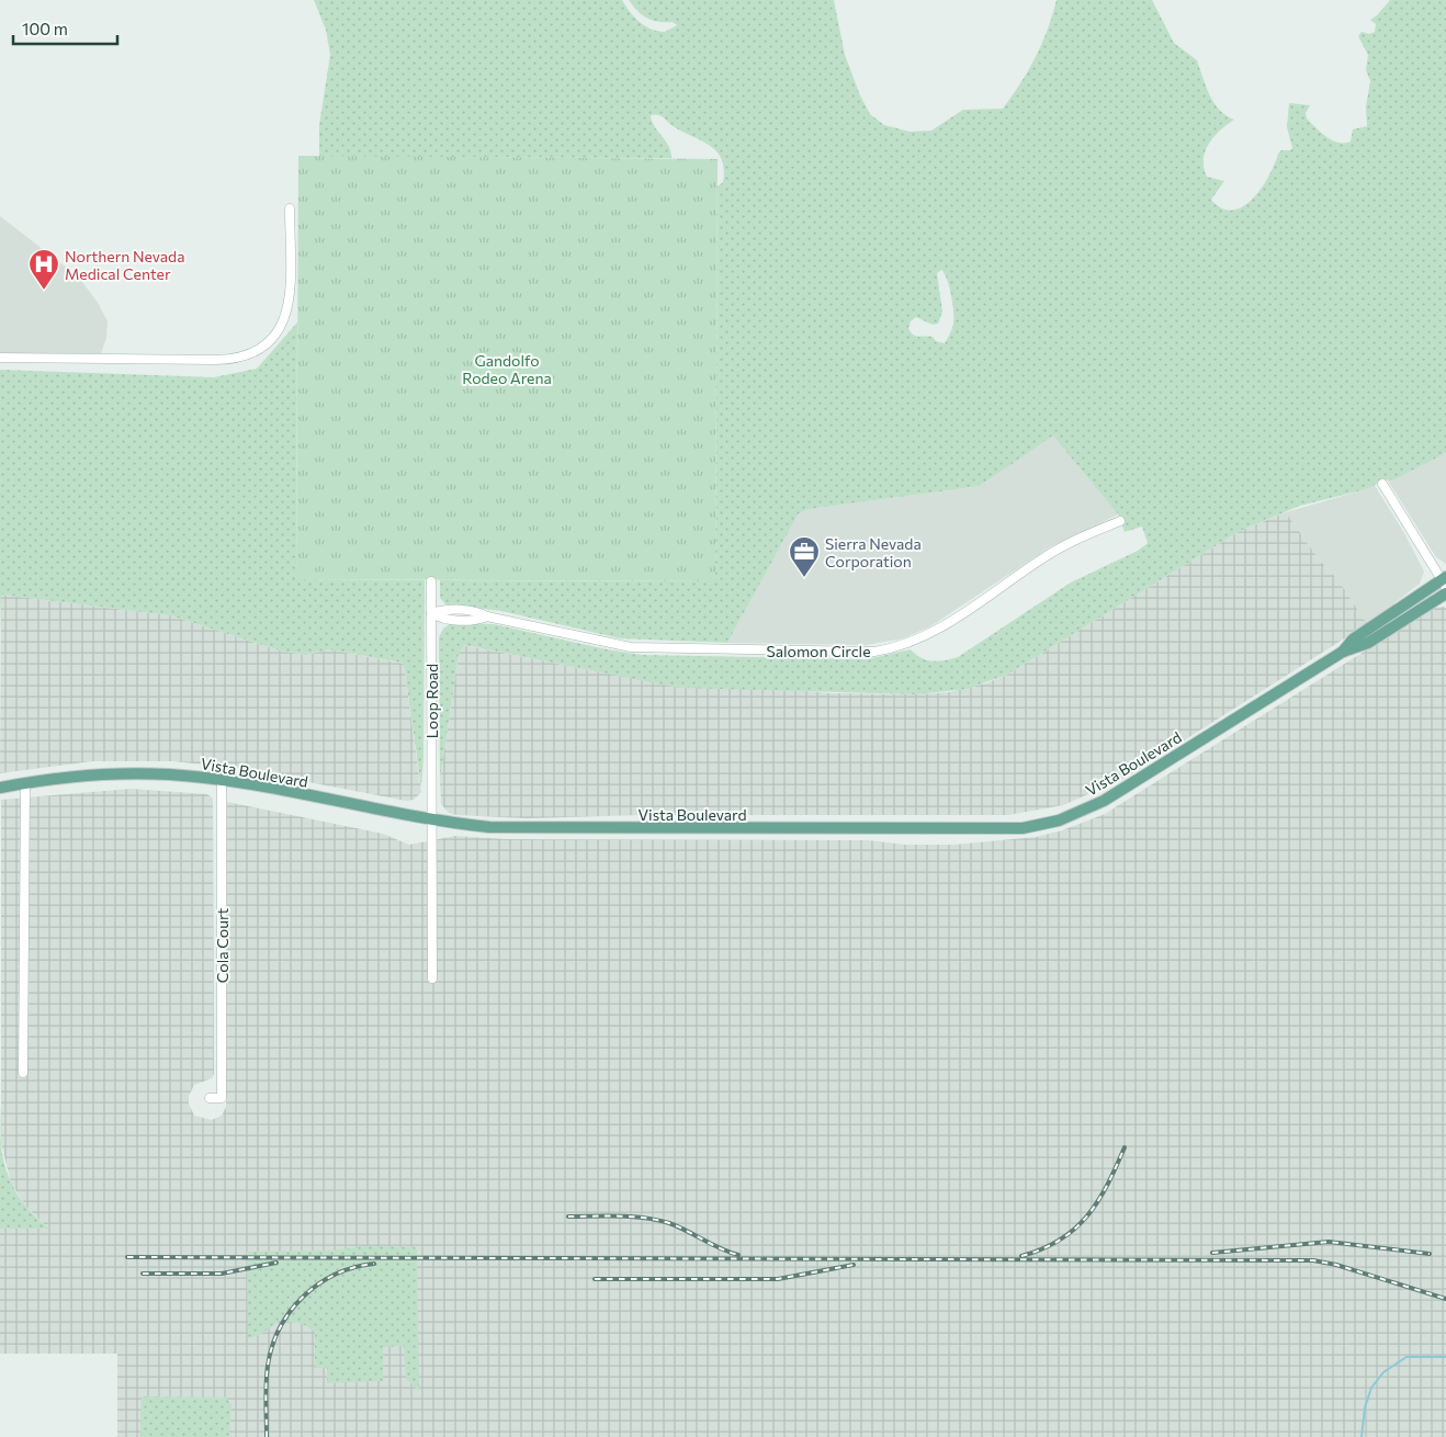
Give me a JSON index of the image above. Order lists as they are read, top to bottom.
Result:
{
  "streets": {
    "main road": ["Vista Boulevard"],
    "street": ["Salomon Circle", "Loop Road", "Cola Court"]
  },
  "crossings": [
    ["Salomon Circle", "Loop Road"],
    ["Loop Road", "Vista Boulevard"],
    ["Vista Boulevard", "Cola Court"]
  ],
  "parks": ["Gandolfo Rodeo Arena"],
  "places": {
    "hospital": ["Northern Nevada Medical Center"],
    "office": ["Sierra Nevada Corporation"]
  },
  "scale_bar": "100 m"
}
